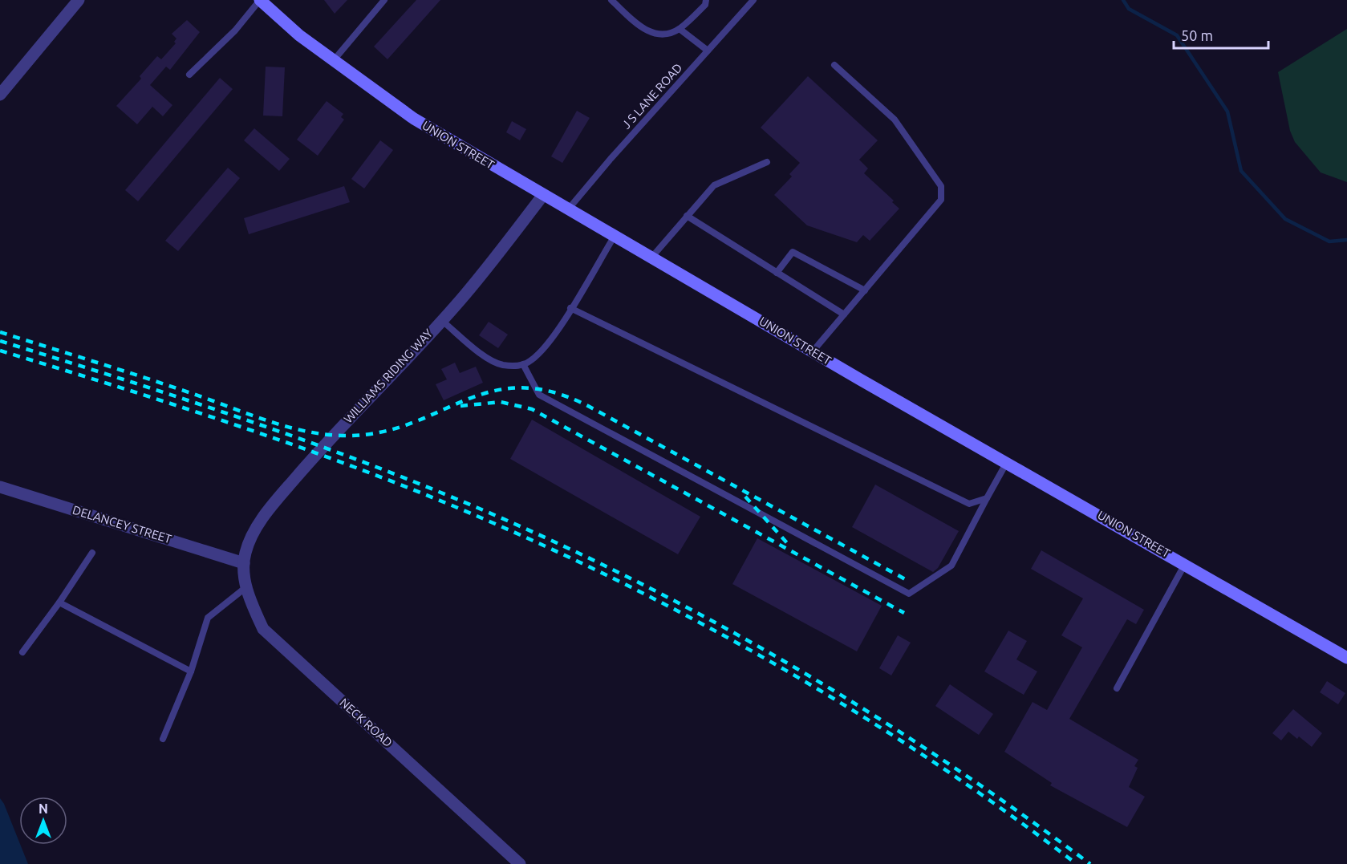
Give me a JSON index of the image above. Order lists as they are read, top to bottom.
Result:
{
  "streets": {
    "main road": ["UNION STREET"],
    "street": ["WILLIAMS RIDING WAY", "DELANCEY STREET", "NECK ROAD"],
    "lane": ["J S LANE ROAD"]
  },
  "crossings": [
    ["J S LANE ROAD", "UNION STREET"],
    ["UNION STREET", "WILLIAMS RIDING WAY"],
    ["WILLIAMS RIDING WAY", "DELANCEY STREET"],
    ["WILLIAMS RIDING WAY", "NECK ROAD"],
    ["DELANCEY STREET", "NECK ROAD"]
  ],
  "scale_bar": "50 m",
  "north": "top"
}
